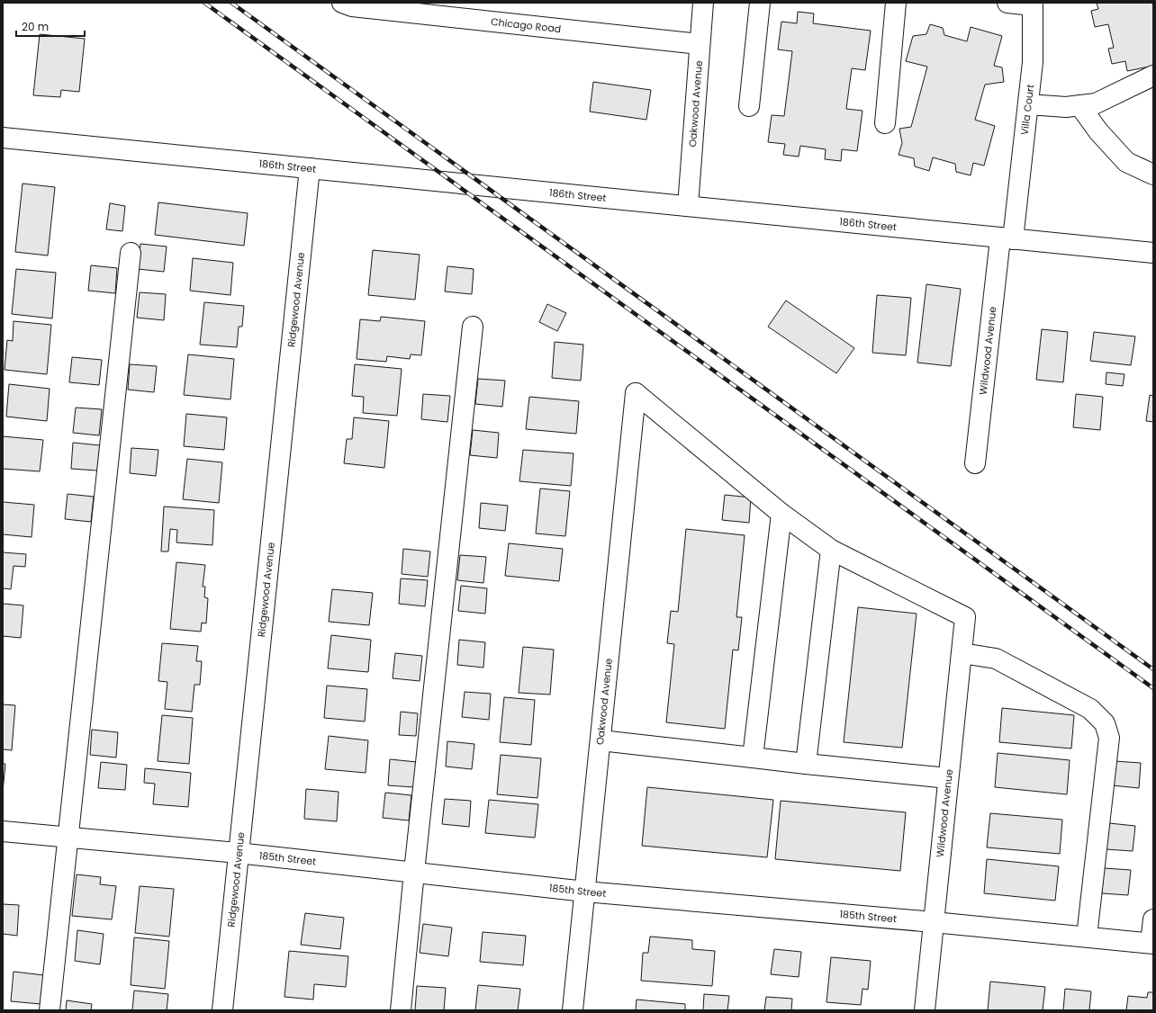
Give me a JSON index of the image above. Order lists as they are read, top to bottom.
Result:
{
  "streets": {
    "street": [
      "Chicago Road",
      "Oakwood Avenue",
      "Villa Court",
      "186th Street",
      "Ridgewood Avenue",
      "Wildwood Avenue",
      "185th Street"
    ]
  },
  "crossings": [
    ["Chicago Road", "Oakwood Avenue"],
    ["Oakwood Avenue", "186th Street"],
    ["Oakwood Avenue", "185th Street"],
    ["Villa Court", "186th Street"],
    ["Villa Court", "Wildwood Avenue"],
    ["186th Street", "Ridgewood Avenue"],
    ["186th Street", "Wildwood Avenue"],
    ["Ridgewood Avenue", "185th Street"],
    ["Wildwood Avenue", "185th Street"]
  ],
  "scale_bar": "20 m"
}
